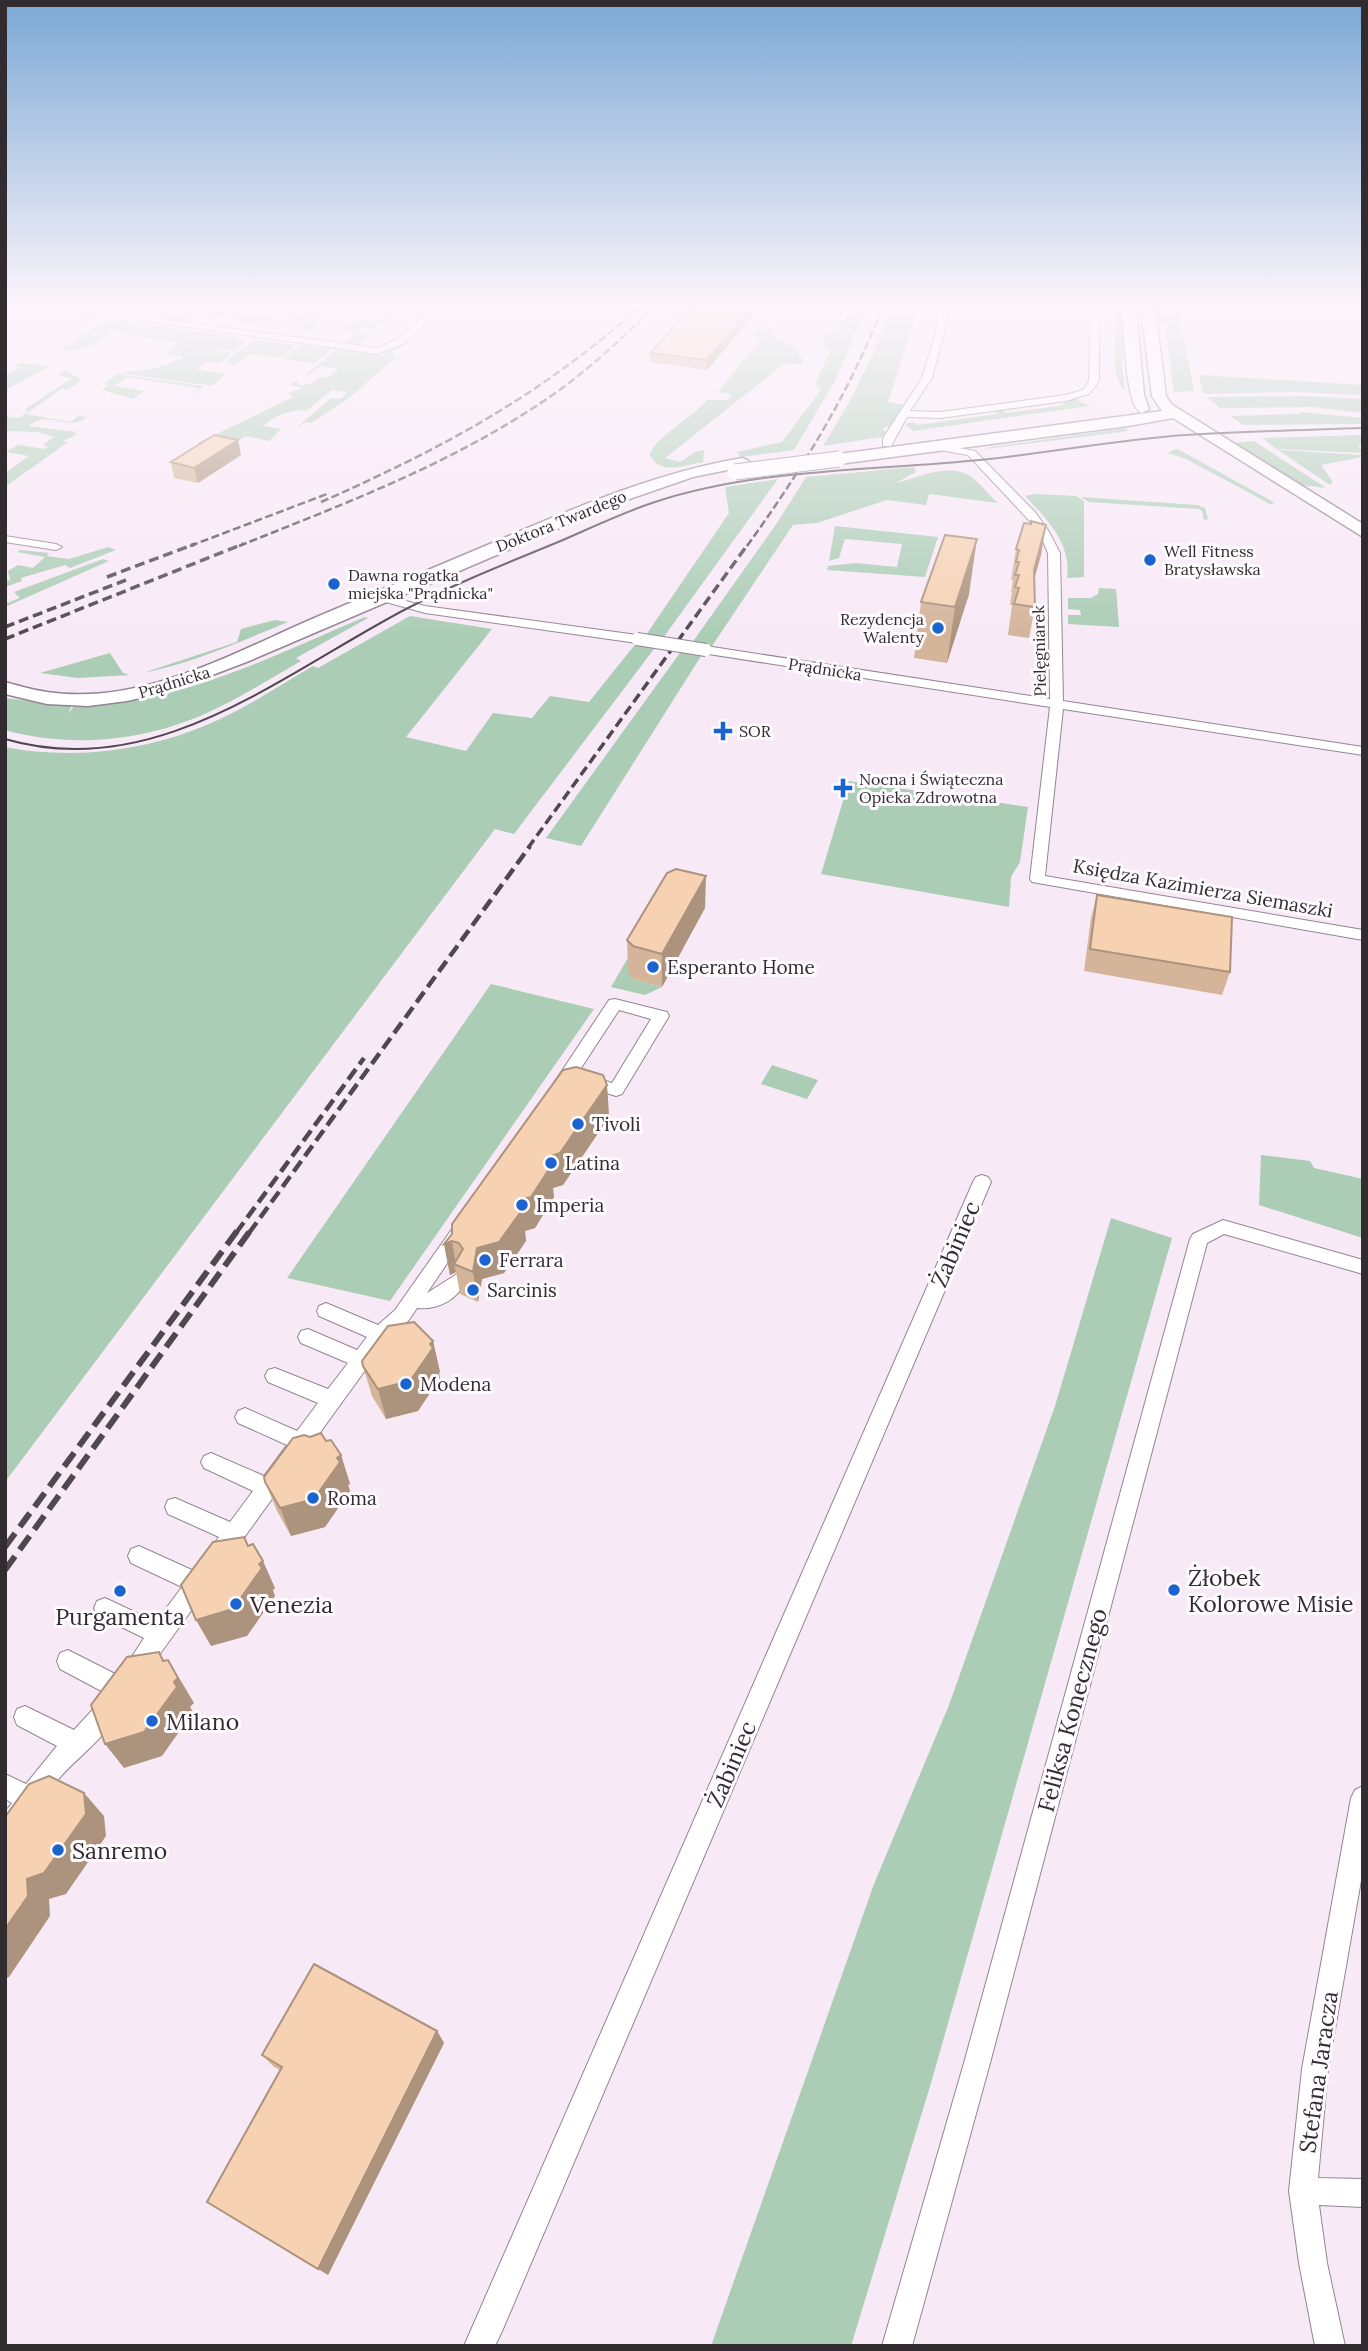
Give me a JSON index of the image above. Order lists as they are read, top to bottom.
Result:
{
  "streets": {
    "street": [
      "Doktora Twardego",
      "Pielęgniarek",
      "Prądnicka",
      "Księdza Kazimierza Siemaszki",
      "Żabiniec",
      "Feliksa Konecznego",
      "Stefana Jaracza"
    ]
  },
  "crossings": [
    ["Doktora Twardego", "Prądnicka"],
    ["Pielęgniarek", "Prądnicka"],
    ["Pielęgniarek", "Księdza Kazimierza Siemaszki"]
  ],
  "places": {
    "other": [
      "Well Fitness Bratysławska",
      "Dawna rogatka miejska \"Prądnicka\"",
      "Rezydencja Walenty",
      "Esperanto Home",
      "Tivoli",
      "Latina",
      "Imperia",
      "Ferrara",
      "Sarcinis",
      "Modena",
      "Roma",
      "Żłobek Kolorowe Misie",
      "Purgamenta",
      "Venezia",
      "Milano",
      "Sanremo"
    ],
    "health": ["SOR", "Nocna i Świąteczna Opieka Zdrowotna"]
  }
}
